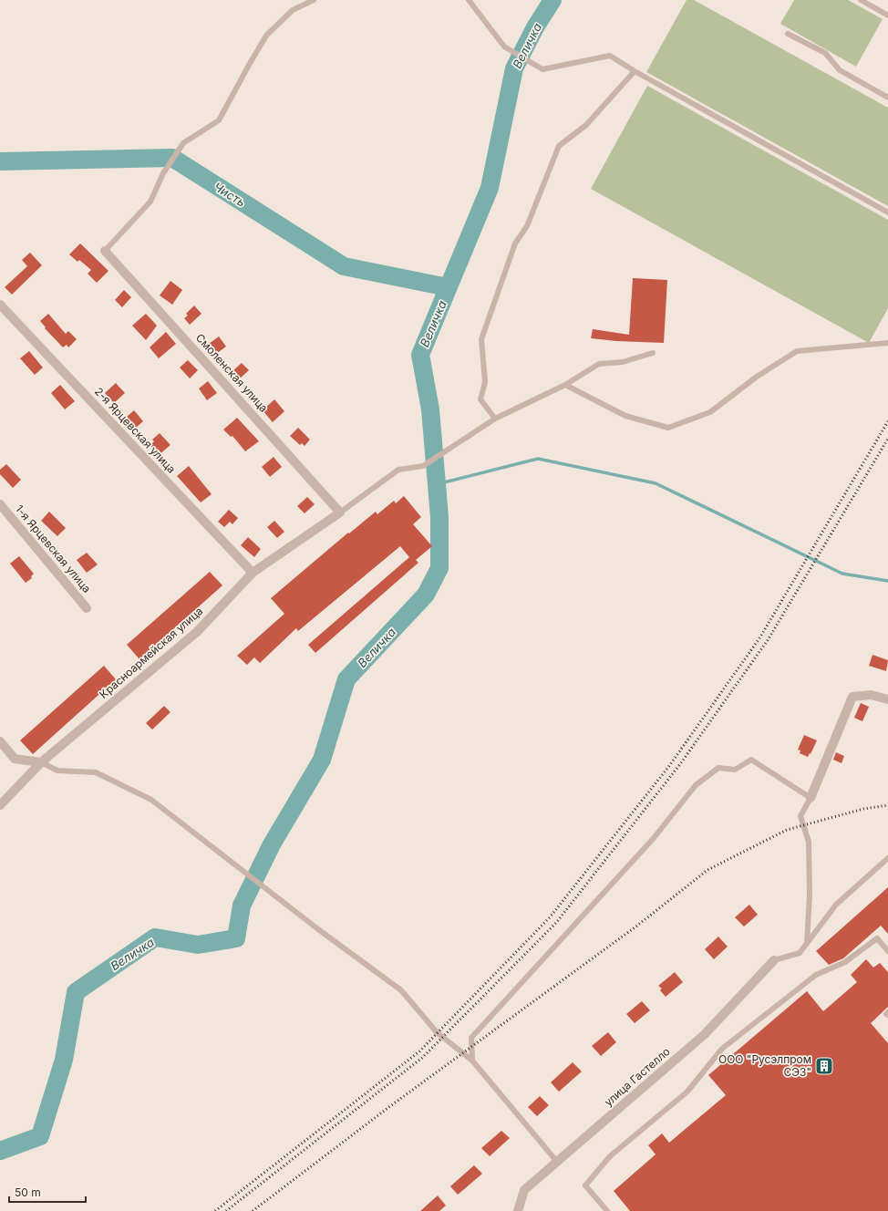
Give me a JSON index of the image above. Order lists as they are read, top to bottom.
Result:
{
  "streets": {
    "street": [
      "Смоленская улица",
      "2-я Ярцевская улица",
      "1-я Ярцевская улица",
      "Красноармейская улица",
      "улица Гастелло"
    ]
  },
  "crossings": [
    ["Смоленская улица", "Красноармейская улица"],
    ["2-я Ярцевская улица", "Красноармейская улица"]
  ],
  "water": ["Величка", "Чисть"],
  "places": {
    "building": ["ООО \"Русэлпром СЭЗ\""]
  },
  "scale_bar": "50 m"
}
